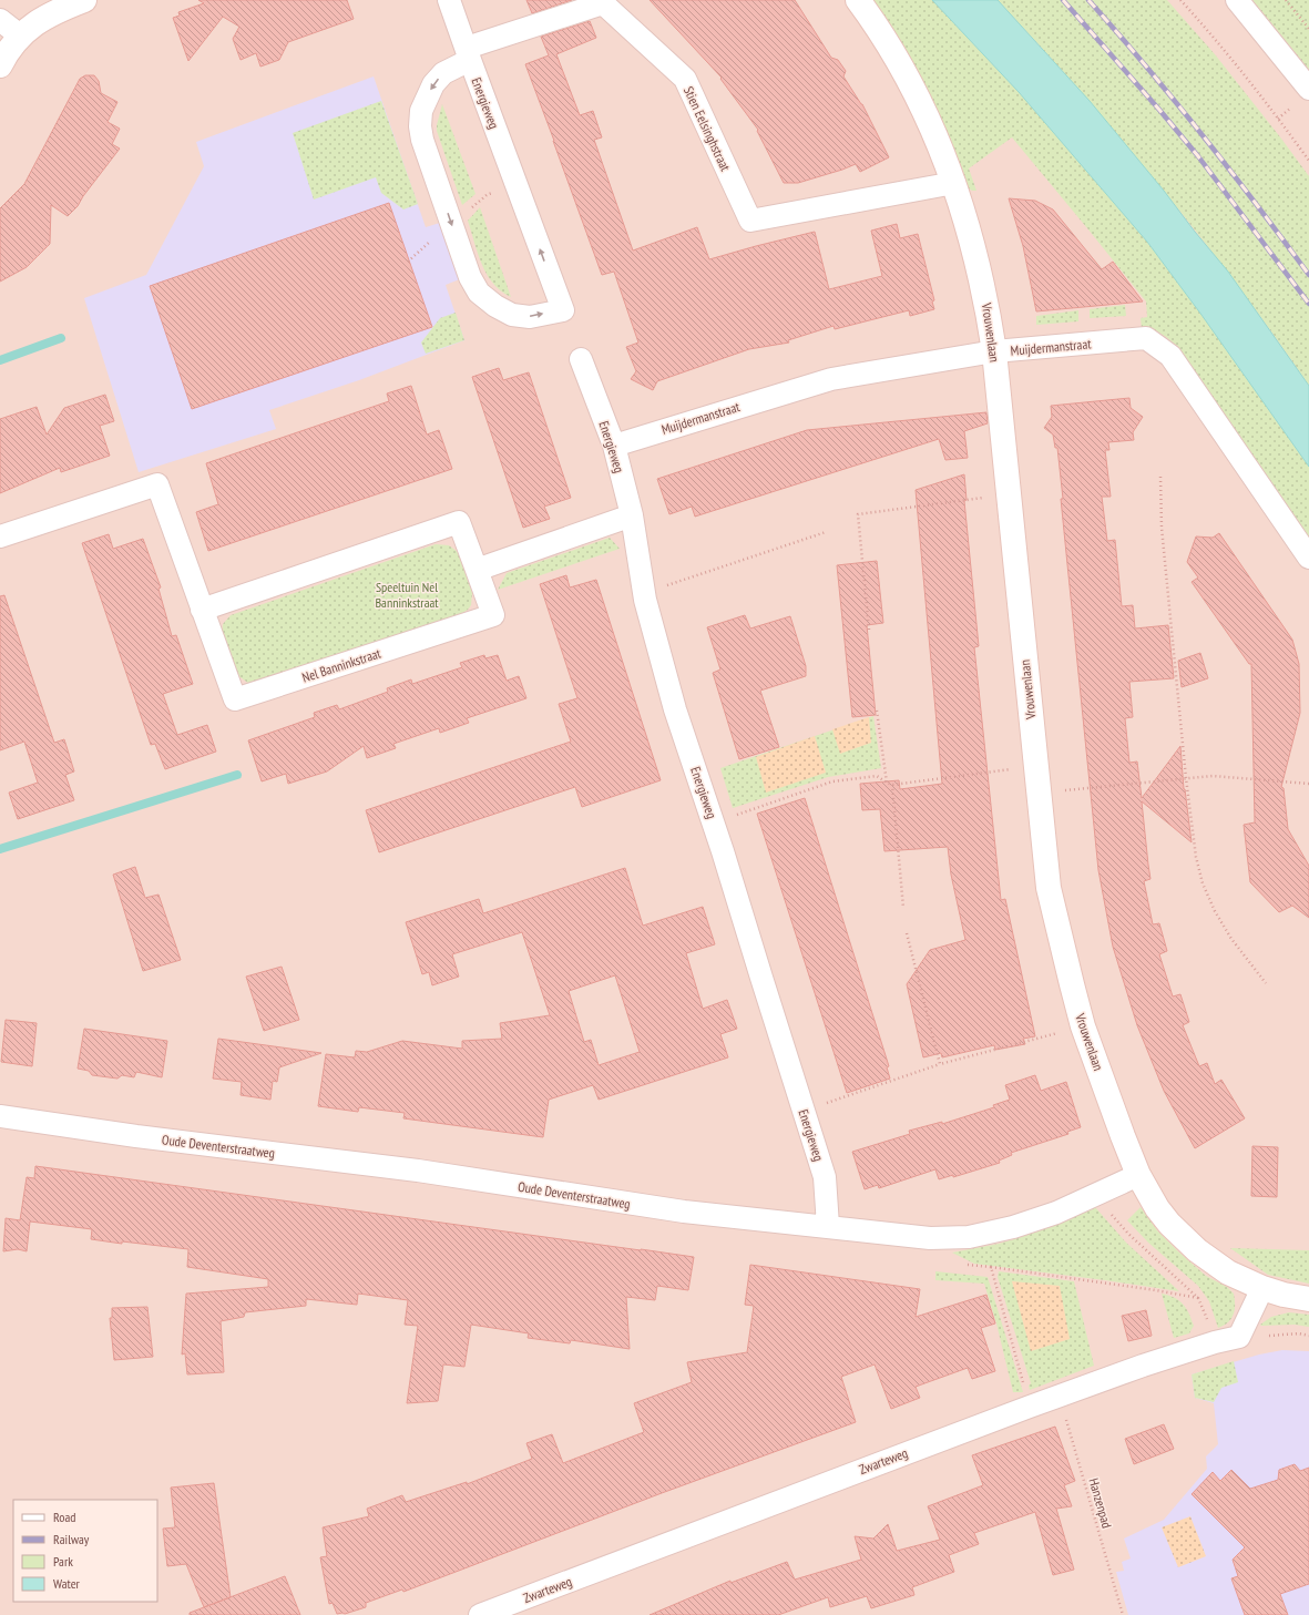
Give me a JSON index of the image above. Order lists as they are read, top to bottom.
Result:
{
  "streets": {
    "street": [
      "Energieweg",
      "Stien Eelsinghstraat",
      "Vrouwenlaan",
      "Muijdermanstraat",
      "Nel Banninkstraat",
      "Oude Deventerstraatweg",
      "Zwarteweg"
    ],
    "path": ["Hanzenpad"]
  },
  "crossings": [
    ["Energieweg", "Stien Eelsinghstraat"],
    ["Energieweg", "Muijdermanstraat"],
    ["Energieweg", "Oude Deventerstraatweg"],
    ["Stien Eelsinghstraat", "Vrouwenlaan"],
    ["Vrouwenlaan", "Muijdermanstraat"],
    ["Vrouwenlaan", "Oude Deventerstraatweg"],
    ["Zwarteweg", "Hanzenpad"]
  ],
  "parks": ["Speeltuin Nel Banninkstraat"],
  "legend": [
    "Road",
    "Railway",
    "Park",
    "Water"
  ]
}
